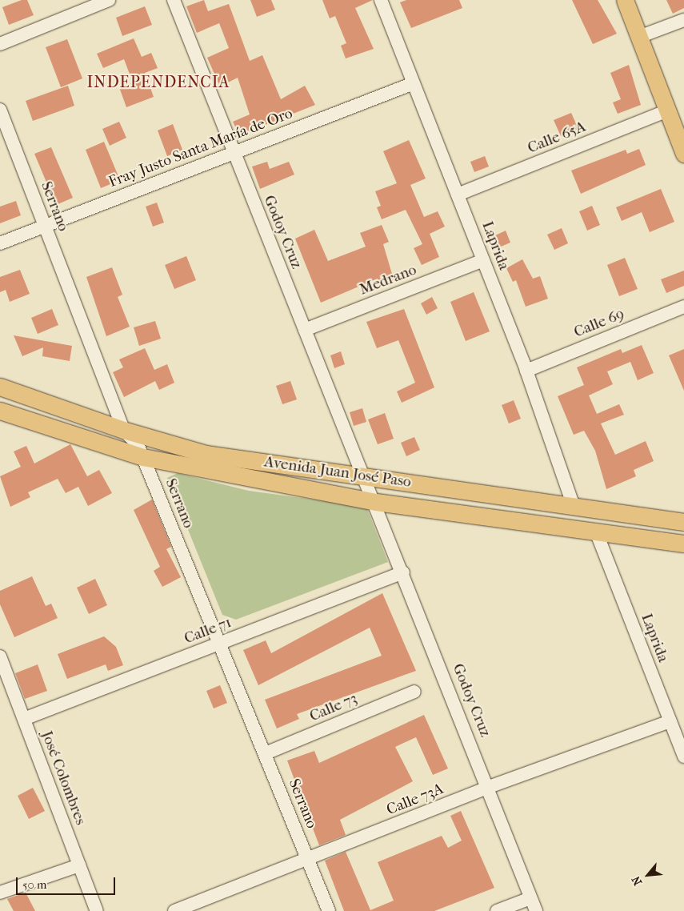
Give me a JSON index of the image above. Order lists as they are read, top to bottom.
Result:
{
  "streets": {
    "main road": ["Avenida Juan José Paso"],
    "street": [
      "Calle 65A",
      "Fray Justo Santa María de Oro",
      "Serrano",
      "Godoy Cruz",
      "Laprida",
      "Medrano",
      "Calle 69",
      "Calle 71",
      "Calle 73",
      "José Colombres",
      "Calle 73A"
    ]
  },
  "crossings": [
    ["Calle 65A", "Laprida"],
    ["Fray Justo Santa María de Oro", "Serrano"],
    ["Fray Justo Santa María de Oro", "Godoy Cruz"],
    ["Fray Justo Santa María de Oro", "Laprida"],
    ["Serrano", "Avenida Juan José Paso"],
    ["Serrano", "Calle 71"],
    ["Serrano", "Calle 73"],
    ["Serrano", "Calle 73A"],
    ["Godoy Cruz", "Medrano"],
    ["Godoy Cruz", "Avenida Juan José Paso"],
    ["Godoy Cruz", "Calle 71"],
    ["Godoy Cruz", "Calle 73A"],
    ["Laprida", "Medrano"],
    ["Laprida", "Calle 69"],
    ["Laprida", "Avenida Juan José Paso"],
    ["Laprida", "Calle 73A"],
    ["Calle 71", "José Colombres"]
  ],
  "districts": ["INDEPENDENCIA"],
  "scale_bar": "50 m",
  "north": "bottom left"
}
